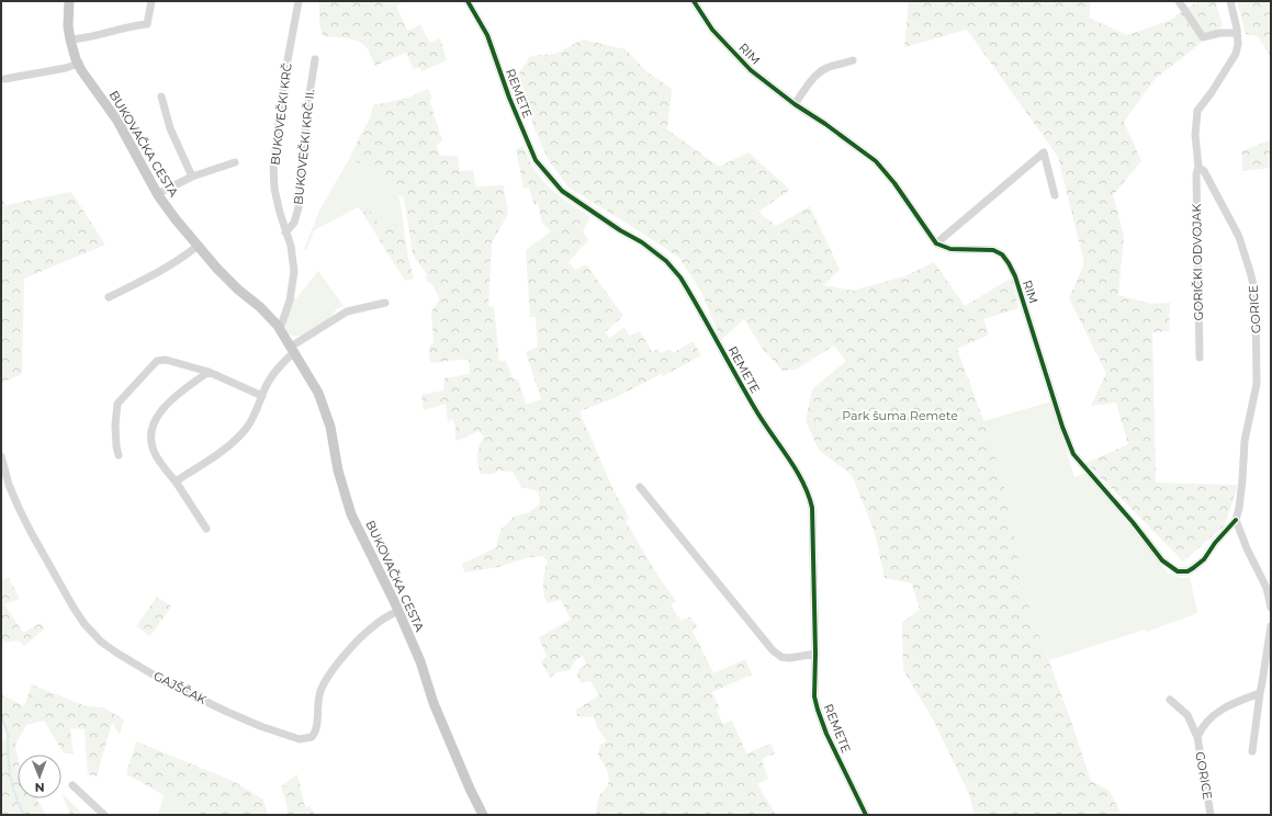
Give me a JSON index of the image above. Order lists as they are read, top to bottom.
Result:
{
  "streets": {
    "main road": ["BUKOVAČKA CESTA"],
    "street": [
      "RIM",
      "REMETE",
      "BUKOVEČKI KRČ",
      "BUKOVEČKI KRČ II.",
      "GORIČKI ODVOJAK",
      "GORICE",
      "GAJŠČAK"
    ]
  },
  "crossings": [
    ["RIM", "GORICE"],
    ["BUKOVEČKI KRČ", "BUKOVAČKA CESTA"],
    ["BUKOVEČKI KRČ", "BUKOVEČKI KRČ II."],
    ["BUKOVAČKA CESTA", "GAJŠČAK"],
    ["GORIČKI ODVOJAK", "GORICE"]
  ],
  "parks": ["Park šuma Remete"],
  "north": "bottom"
}
